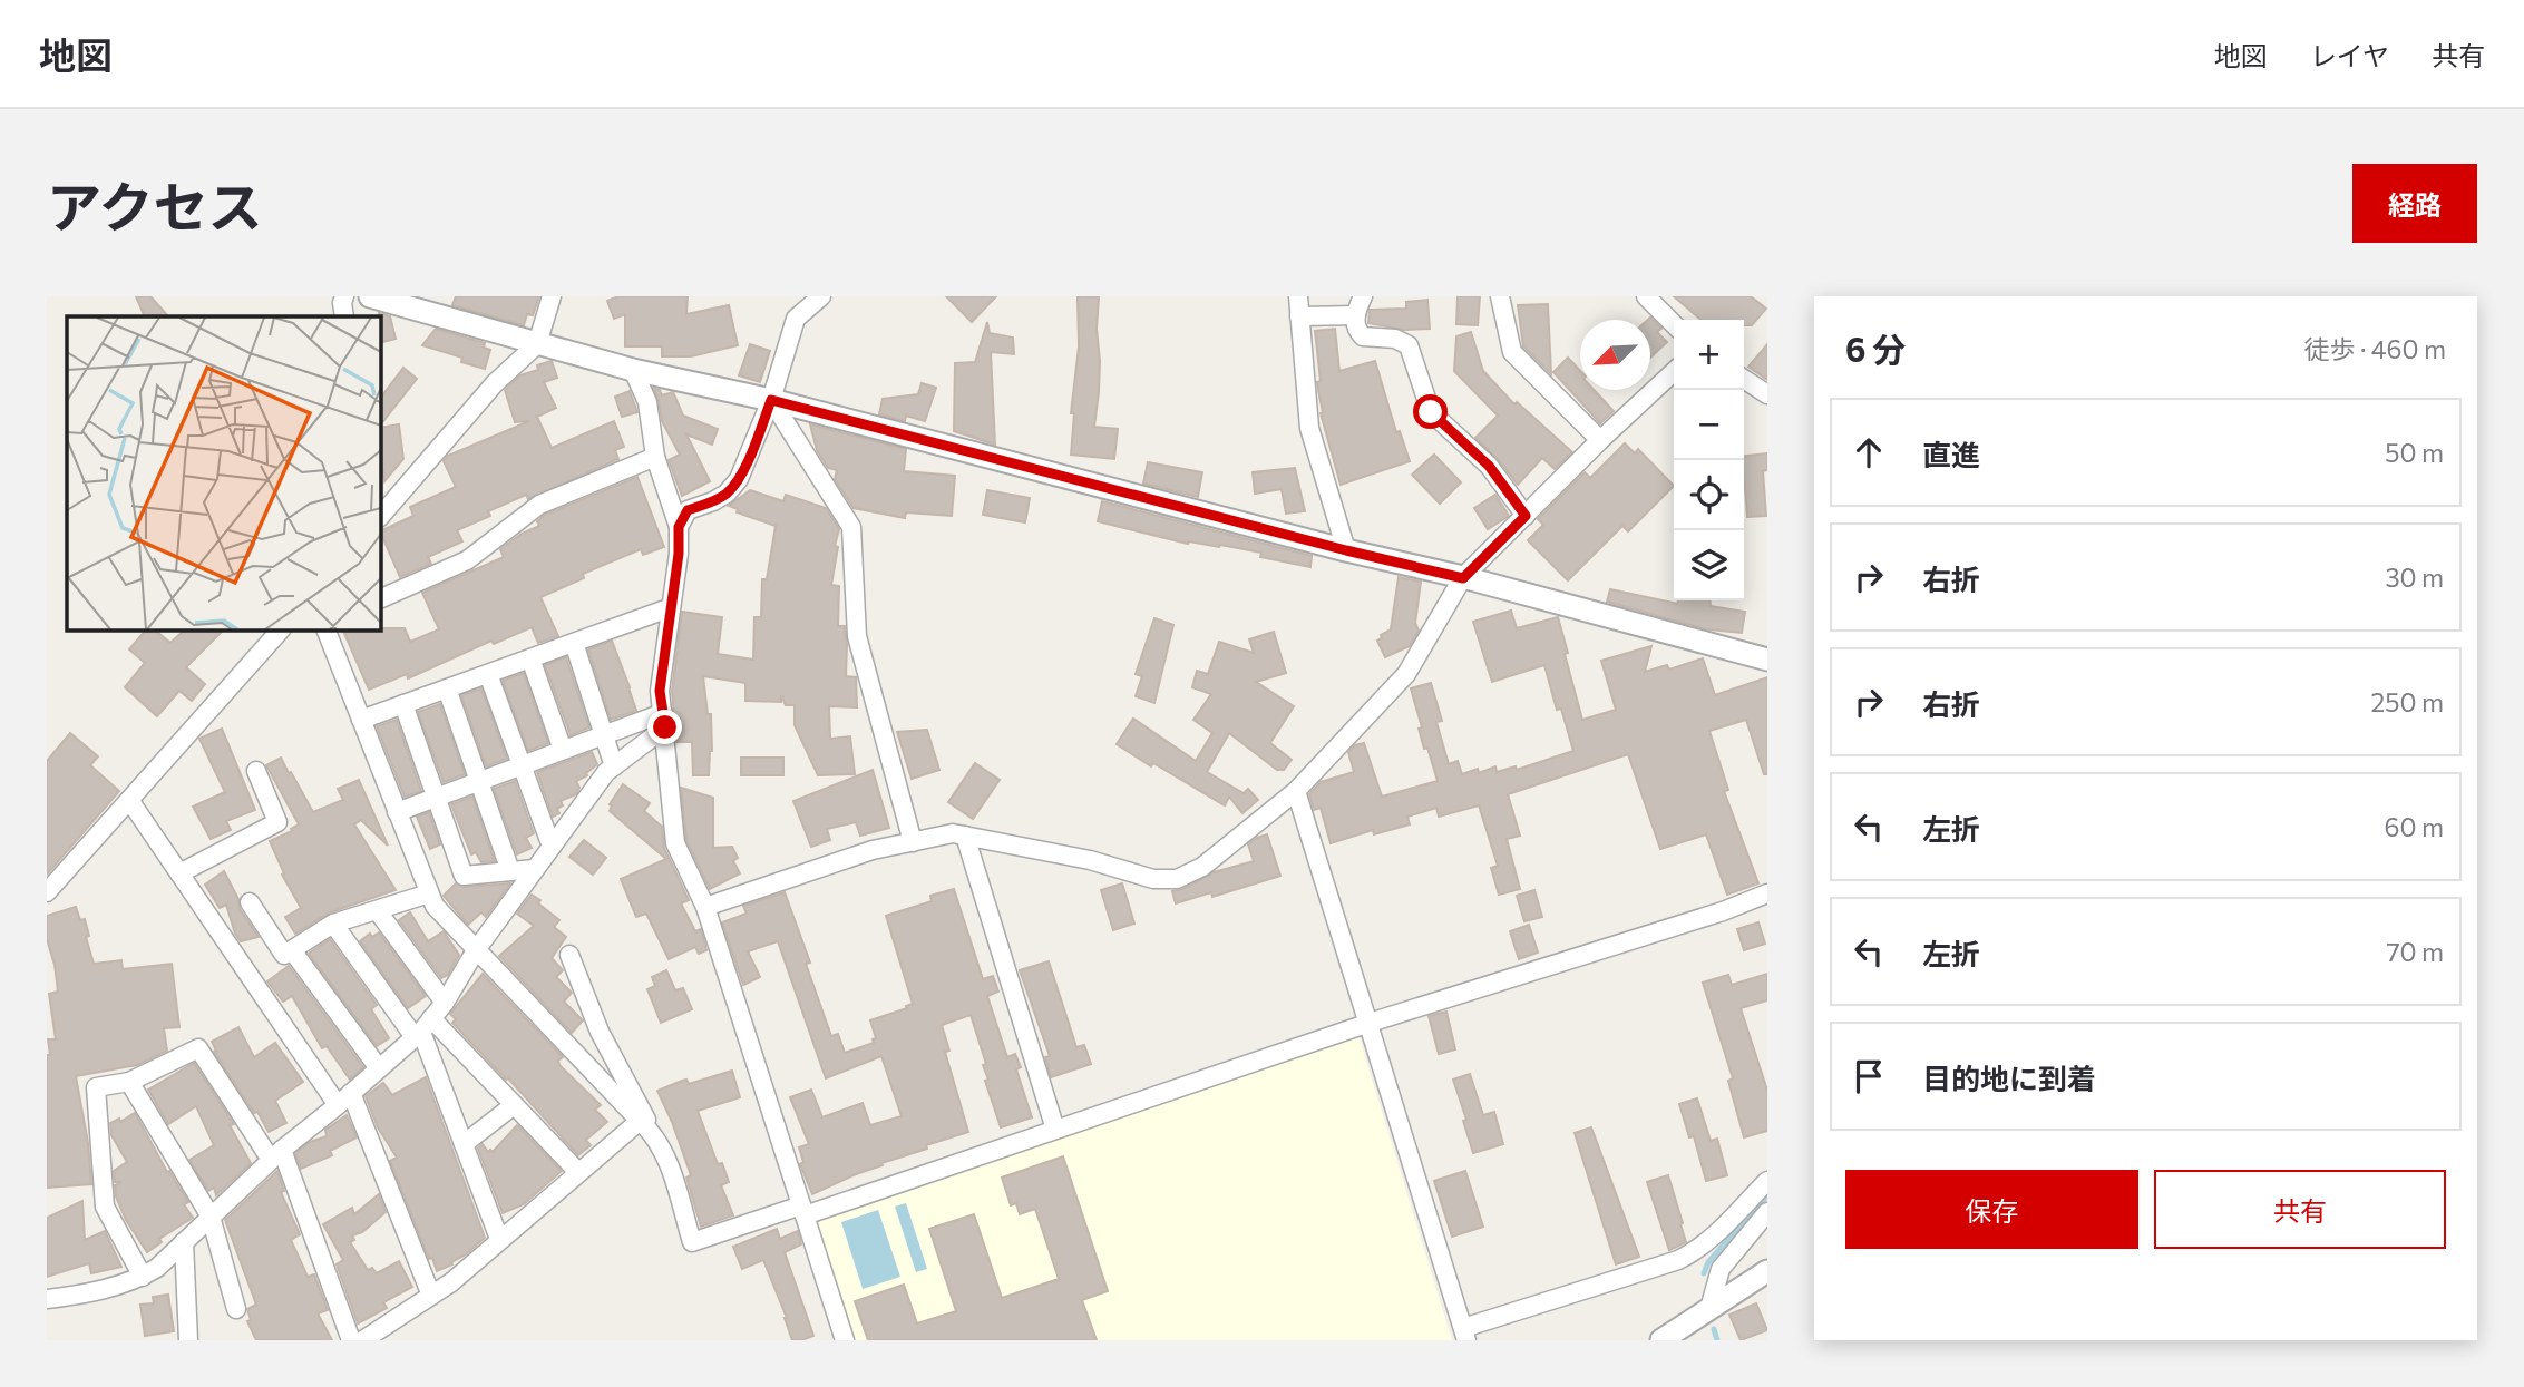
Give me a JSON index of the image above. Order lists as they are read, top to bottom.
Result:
{
  "north": "bottom left",
  "page": {
    "header": "地図",
    "nav": ["地図", "レイヤ", "共有"],
    "title": "アクセス",
    "buttons": [
      "経路",
      ["保存", "共有"]
    ],
    "heading": ["6 分", "徒歩 · 460 m"],
    "map_buttons": ["+", "−"],
    "list": [
      ["直進", "50 m"],
      ["右折", "30 m"],
      ["右折", "250 m"],
      ["左折", "60 m"],
      ["左折", "70 m"],
      "目的地に到着"
    ]
  }
}
